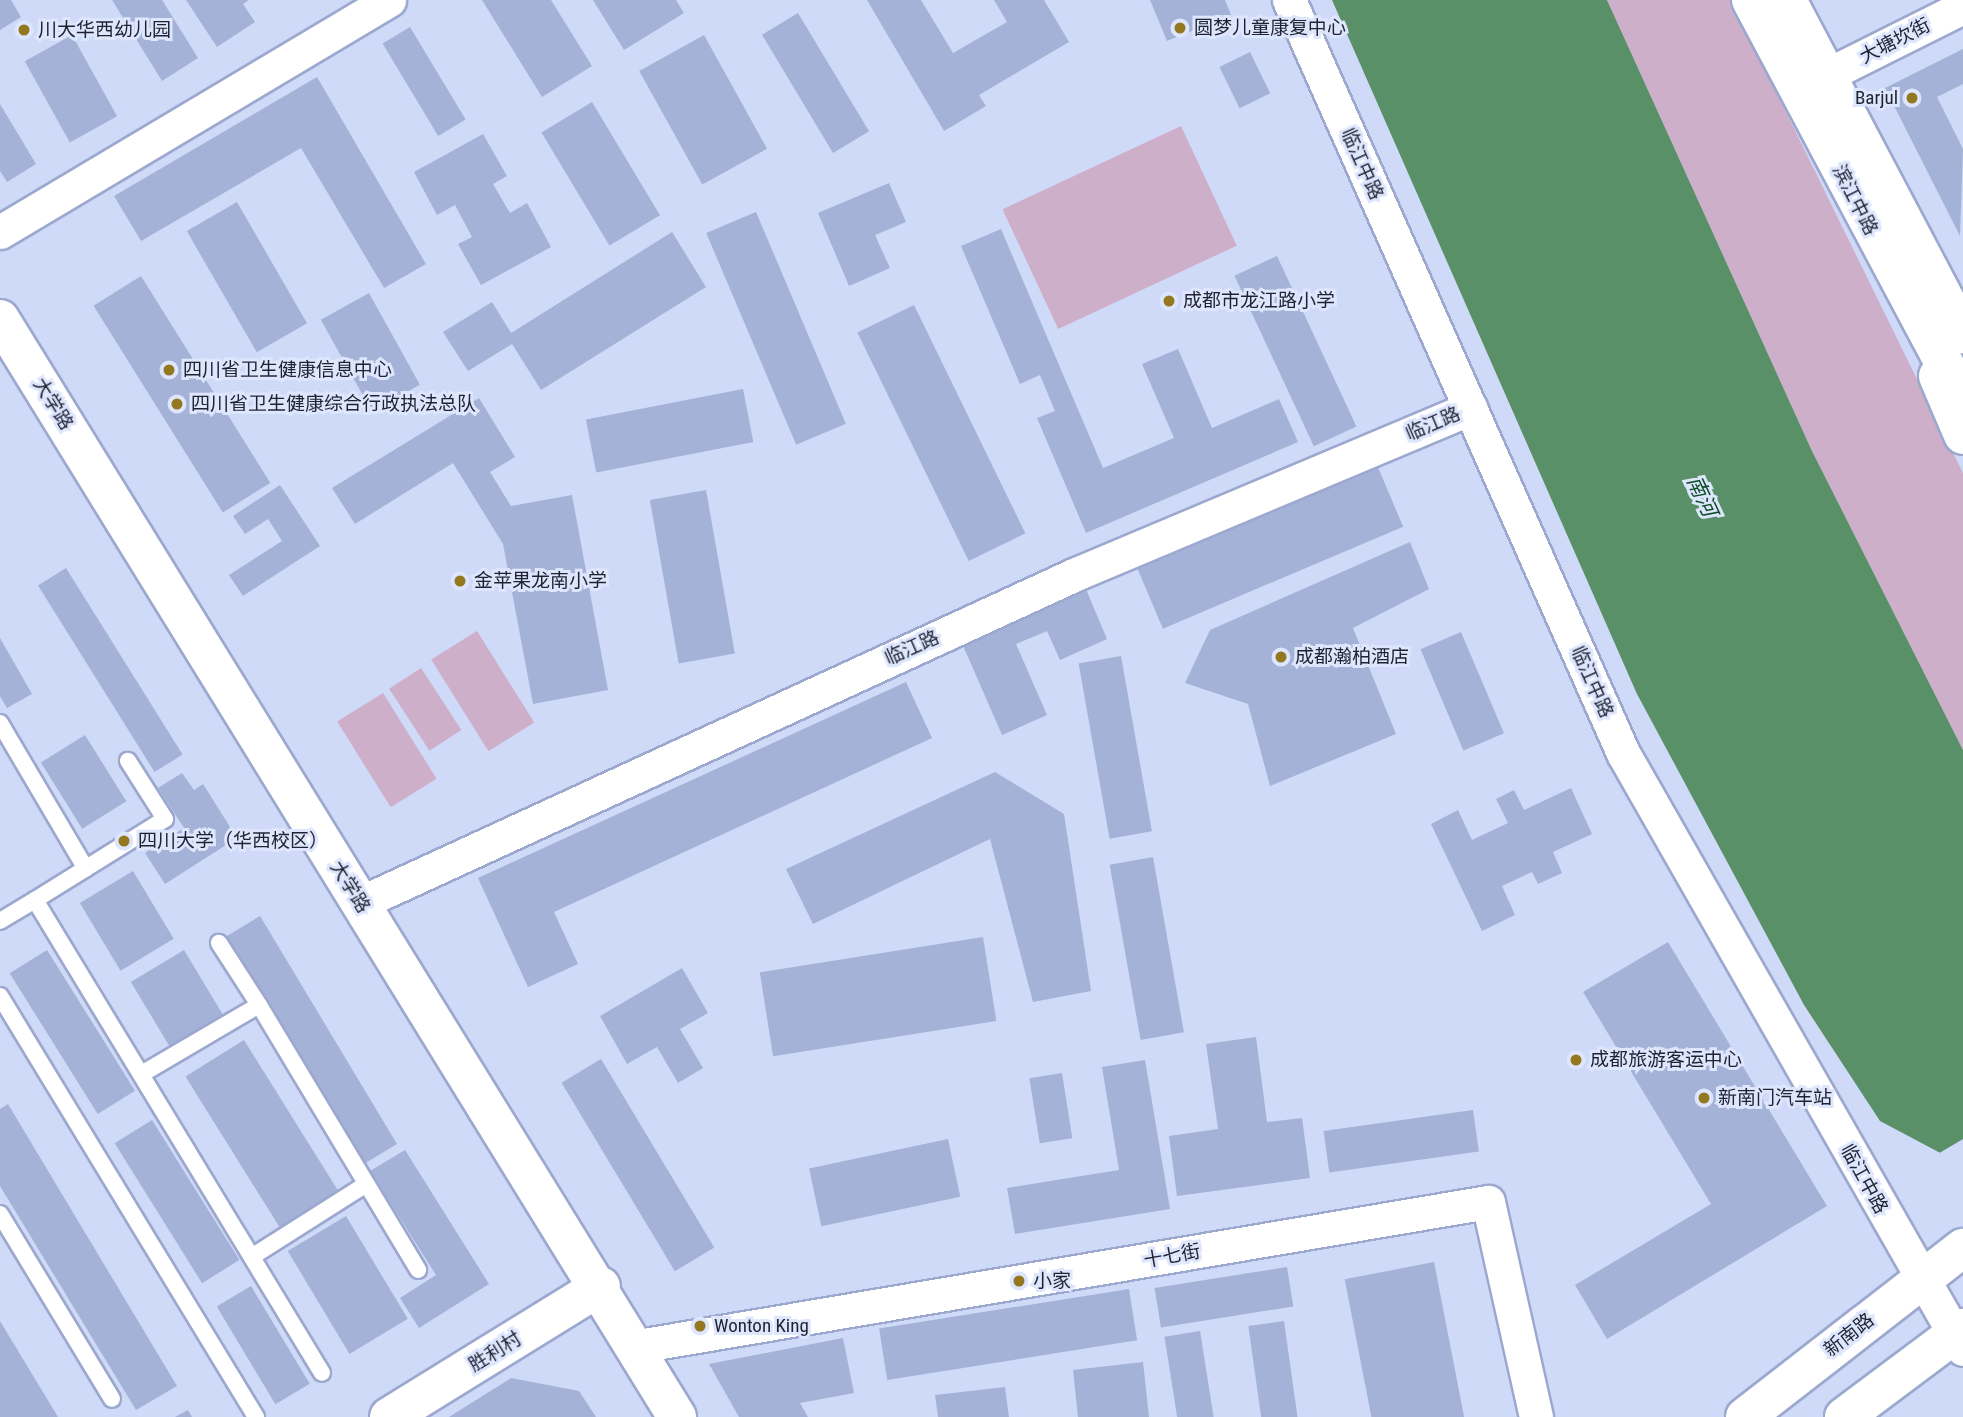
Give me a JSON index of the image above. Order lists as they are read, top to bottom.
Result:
{
  "streets": {
    "street": [
      "大塘坎街",
      "临江中路",
      "滨江中路",
      "大学路",
      "临江路",
      "十七街",
      "新南路",
      "胜利村"
    ]
  },
  "crossings": [
    ["大塘坎街", "滨江中路"],
    ["临江中路", "临江路"],
    ["临江中路", "新南路"],
    ["大学路", "临江路"],
    ["大学路", "十七街"],
    ["大学路", "胜利村"]
  ],
  "water": ["南河"],
  "places": [
    "圆梦儿童康复中心",
    "川大华西幼儿园",
    "Barjul",
    "成都市龙江路小学",
    "四川省卫生健康信息中心",
    "四川省卫生健康综合行政执法总队",
    "金苹果龙南小学",
    "成都瀚柏酒店",
    "四川大学（华西校区）",
    "成都旅游客运中心",
    "新南门汽车站",
    "小家",
    "Wonton King"
  ]
}
